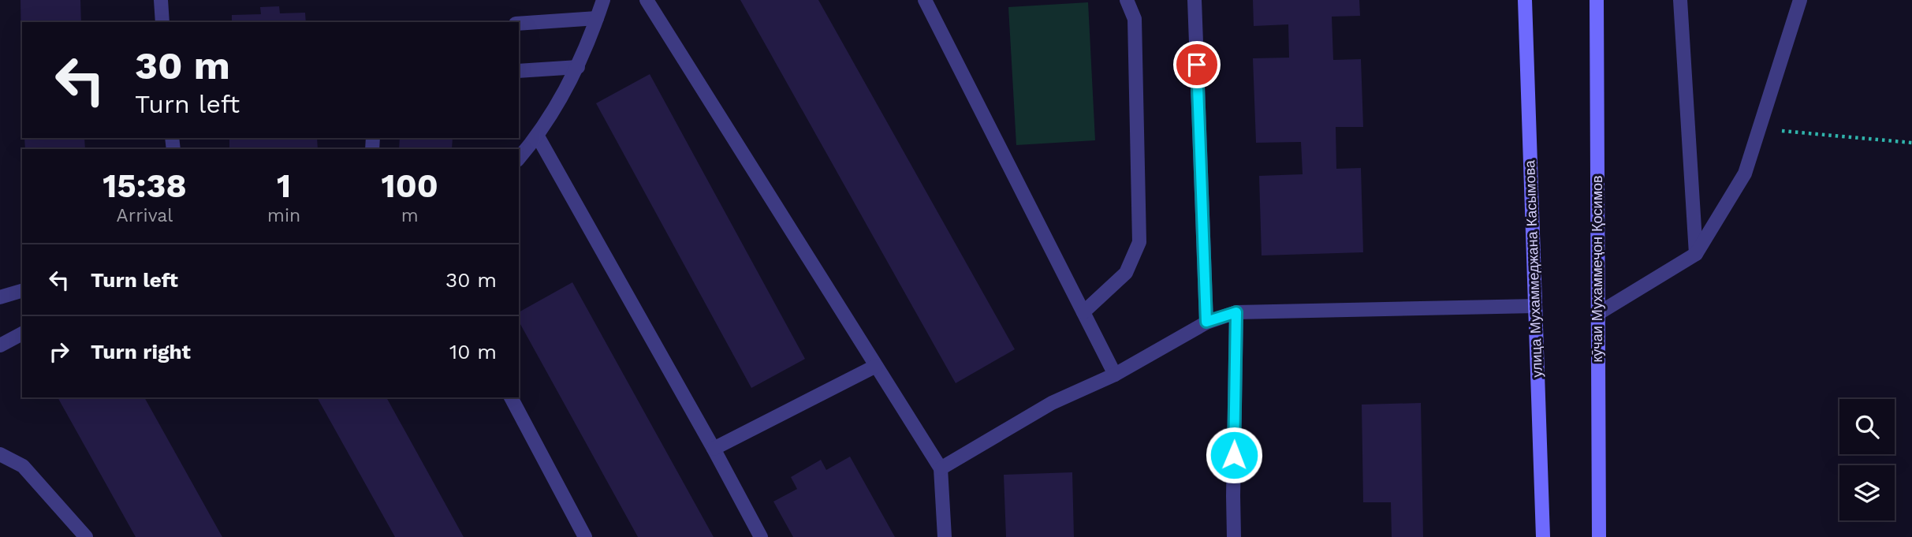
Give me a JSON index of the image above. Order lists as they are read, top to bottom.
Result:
{
  "streets": {
    "main road": ["улица Мухаммеджана Касымова", "кӯчаи Мухаммеҷон Қосимов"]
  },
  "page": {
    "turn": ["30 m", "Turn left"],
    "eta": [
      "15:38",
      "Arrival",
      "1",
      "min",
      "100",
      "m"
    ],
    "list": [
      {
        "name": "Turn left",
        "value": "30 m"
      },
      {
        "name": "Turn right",
        "value": "10 m"
      }
    ]
  }
}
